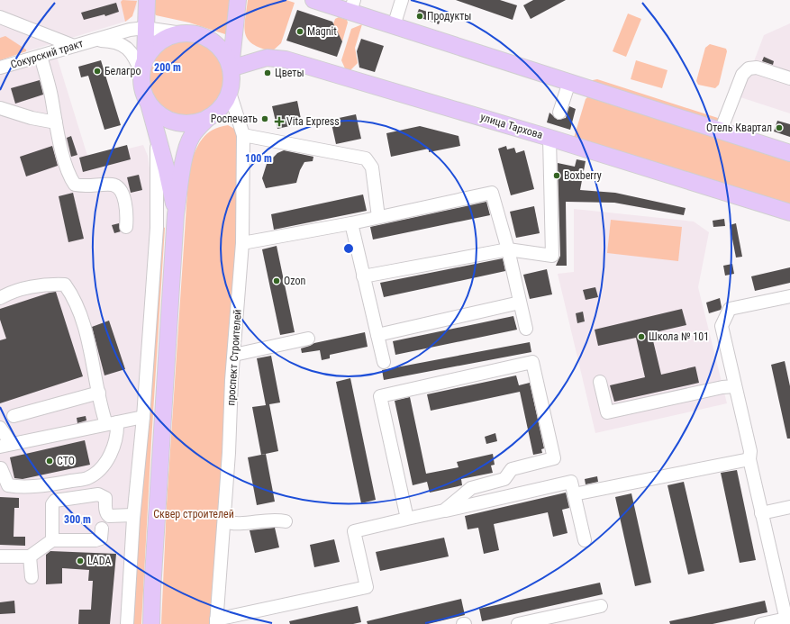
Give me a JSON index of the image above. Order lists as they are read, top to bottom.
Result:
{
  "streets": {
    "main road": ["улица Тархова"],
    "street": ["Сокурский тракт", "проспект Строителей"]
  },
  "crossings": [
    ["Сокурский тракт", "улица Тархова"],
    ["Сокурский тракт", "проспект Строителей"],
    ["улица Тархова", "проспект Строителей"]
  ],
  "parks": ["Cквер cтроителей"],
  "places": {
    "other": [
      "Продукты",
      "Magnit",
      "Белагро",
      "Цветы",
      "Роспечать",
      "Отель Квартал",
      "Boxberry",
      "Ozon",
      "Школа № 101",
      "СТО",
      "LADA"
    ],
    "health": ["Vita Express"]
  },
  "rings": ["200 m", "100 m", "300 m"]
}
